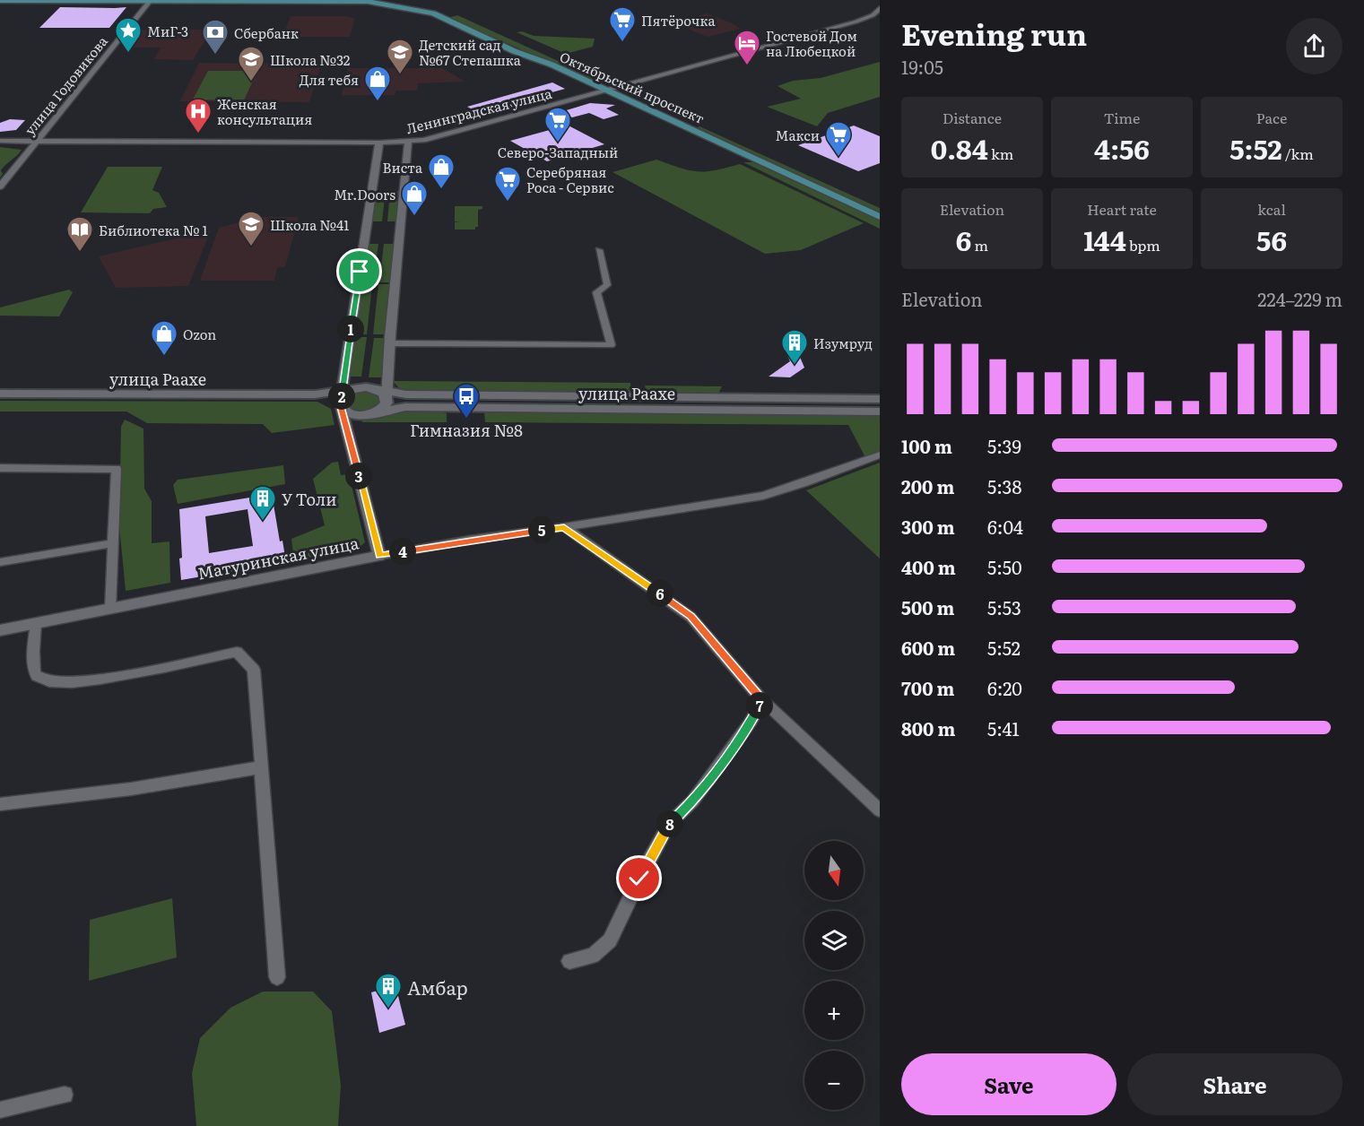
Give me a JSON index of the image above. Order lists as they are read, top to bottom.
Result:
{
  "streets": {
    "main road": ["Октябрьский проспект", "улица Раахе"],
    "street": ["улица Годовикова", "Ленинградская улица", "Матуринская улица"]
  },
  "crossings": [
    ["улица Годовикова", "Октябрьский проспект"],
    ["улица Годовикова", "Ленинградская улица"],
    ["Октябрьский проспект", "Ленинградская улица"]
  ],
  "places": {
    "supermarket": [
      "Пятёрочка",
      "Северо-Западный",
      "Макси",
      "Серебряная Роса - Сервис"
    ],
    "place": ["МиГ-3"],
    "bank": ["Сбербанк"],
    "hotel": ["Гостевой Дом на Любецкой"],
    "school or university": ["Детский сад №67 Степашка", "Школа №32", "Школа №41"],
    "shop": [
      "Для тебя",
      "Виста",
      "Mr.Doors",
      "Ozon"
    ],
    "hospital": ["Женская консультация"],
    "library": ["Библиотека № 1"],
    "building": ["Изумруд", "У Толи", "Амбар"],
    "bus stop": ["Гимназия №8"]
  },
  "north": "bottom",
  "page": {
    "heading": ["Evening run", "19:05"],
    "stats": [
      ["Distance", "0.84 km"],
      ["Time", "4:56"],
      ["Pace", "5:52 /km"],
      ["Elevation", "6 m"],
      ["Heart rate", "144 bpm"],
      ["kcal", "56"]
    ],
    "chart": ["Elevation", "224–229 m"],
    "pins": [
      "1",
      "2",
      "3",
      "5",
      "4",
      "6",
      "7",
      "8"
    ],
    "list": [
      {
        "name": "100 m",
        "note": "5:39"
      },
      {
        "name": "200 m",
        "note": "5:38"
      },
      {
        "name": "300 m",
        "note": "6:04"
      },
      {
        "name": "400 m",
        "note": "5:50"
      },
      {
        "name": "500 m",
        "note": "5:53"
      },
      {
        "name": "600 m",
        "note": "5:52"
      },
      {
        "name": "700 m",
        "note": "6:20"
      },
      {
        "name": "800 m",
        "note": "5:41"
      }
    ],
    "map_buttons": ["+", "−"],
    "buttons": ["Save", "Share"]
  }
}
